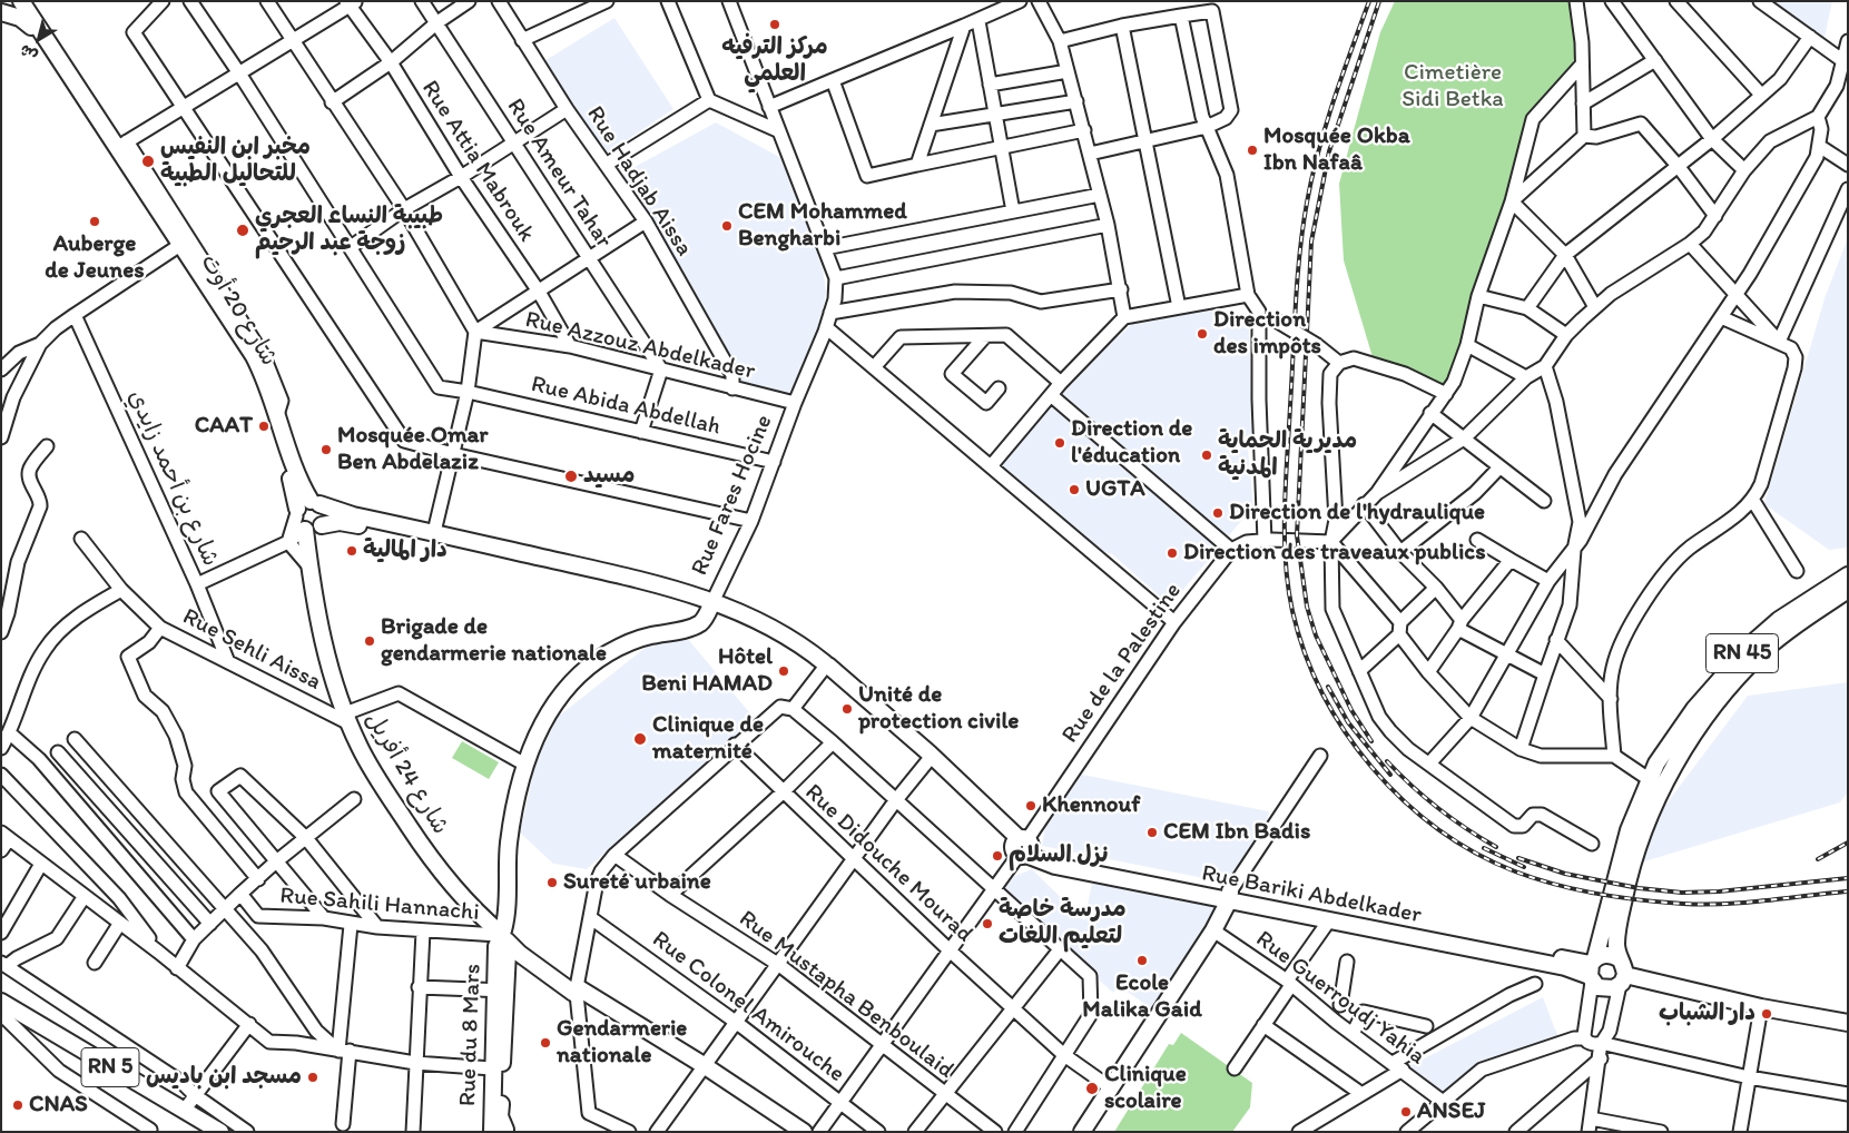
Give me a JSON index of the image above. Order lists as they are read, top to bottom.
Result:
{
  "streets": {
    "main road": [
      "شارع 20 أوت",
      "Rue Fares Hocine",
      "RN 45",
      "شارع 24 أفريل",
      "Rue Bariki Abdelkader",
      "Rue du 8 Mars",
      "RN 5"
    ],
    "street": [
      "Rue Attia Mabrouk",
      "Rue Ameur Tahar",
      "Rue Hadjab Aissa",
      "Rue Azzouz Abdelkader",
      "Rue Abida Abdellah",
      "شارع بن أحمد زايدي",
      "Rue Sehli Aissa",
      "Rue de la Palestine",
      "Rue Didouche Mourad",
      "Rue Sahili Hannachi",
      "Rue Mustapha Benboulaid",
      "Rue Guerroudj Yahia",
      "Rue Colonel Amirouche"
    ]
  },
  "crossings": [
    ["Rue Attia Mabrouk", "Rue Azzouz Abdelkader"],
    ["Rue Ameur Tahar", "Rue Azzouz Abdelkader"],
    ["Rue Hadjab Aissa", "Rue Azzouz Abdelkader"],
    ["شارع 20 أوت", "شارع 24 أفريل"],
    ["Rue Azzouz Abdelkader", "Rue Fares Hocine"],
    ["Rue Abida Abdellah", "Rue Fares Hocine"],
    ["شارع بن أحمد زايدي", "Rue Sehli Aissa"],
    ["Rue Fares Hocine", "شارع 24 أفريل"],
    ["Rue Fares Hocine", "Rue Sahili Hannachi"],
    ["Rue Fares Hocine", "Rue du 8 Mars"],
    ["Rue Sehli Aissa", "شارع 24 أفريل"],
    ["RN 45", "Rue Bariki Abdelkader"],
    ["Rue de la Palestine", "Rue Didouche Mourad"],
    ["Rue de la Palestine", "Rue Bariki Abdelkader"],
    ["Rue de la Palestine", "Rue Mustapha Benboulaid"],
    ["Rue de la Palestine", "Rue Colonel Amirouche"],
    ["شارع 24 أفريل", "Rue Sahili Hannachi"],
    ["شارع 24 أفريل", "Rue du 8 Mars"],
    ["Rue Sahili Hannachi", "Rue du 8 Mars"]
  ],
  "parks": ["Cimetière Sidi Betka"],
  "places": [
    "مركز الترفيه العلمي",
    "Mosquée Okba Ibn Nafaâ",
    "مخبر ابن النفيس للتحاليل الطبية",
    "Auberge de Jeunes",
    "CEM Mohammed Bengharbi",
    "طبيبة النساء العجري زوجة عبد الرحيم",
    "Direction des impôts",
    "CAAT",
    "Direction de l'éducation",
    "Mosquée Omar Ben Abdelaziz",
    "مديرية الحماية المدنية",
    "مسيد",
    "UGTA",
    "Direction de l'hydraulique",
    "دار المالية",
    "Direction des traveaux publics",
    "Brigade de gendarmerie nationale",
    "Hôtel Beni HAMAD",
    "Unité de protection civile",
    "Clinique de maternité",
    "Khennouf",
    "CEM Ibn Badis",
    "نزل السلام",
    "Sureté urbaine",
    "مدرسة خاصة لتعليم اللغات",
    "Ecole Malika Gaid",
    "دار الشباب",
    "Gendarmerie nationale",
    "مسجد ابن باديس",
    "Clinique scolaire",
    "CNAS",
    "ANSEJ"
  ],
  "north": "bottom left"
}
